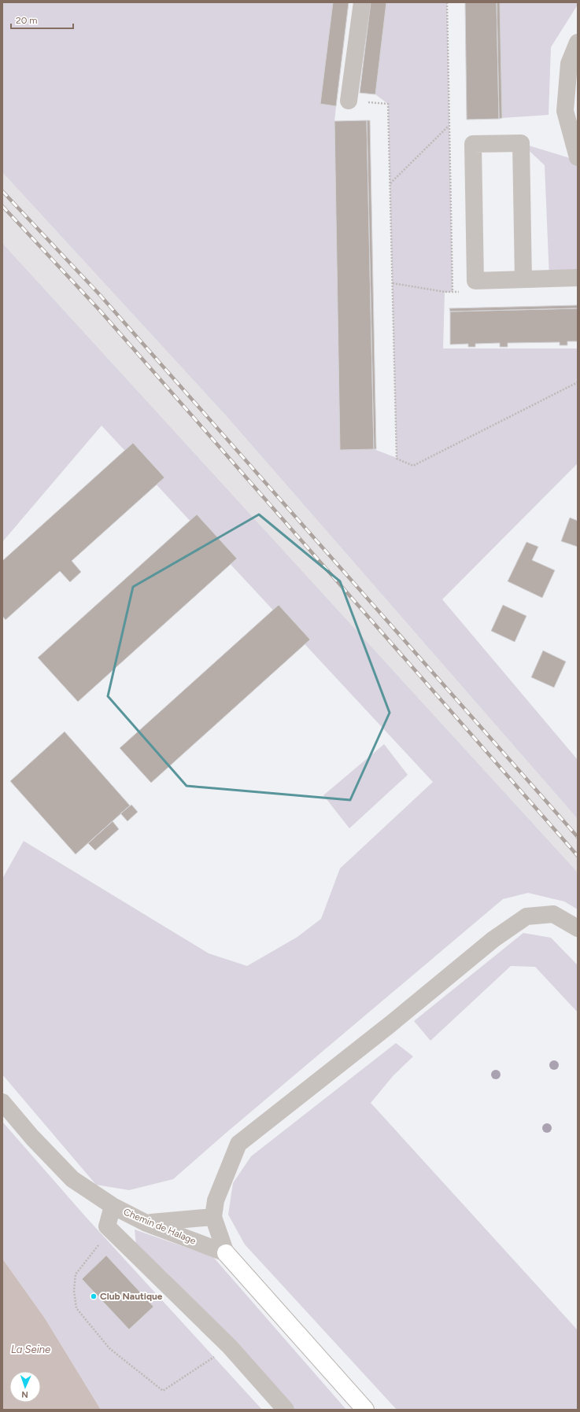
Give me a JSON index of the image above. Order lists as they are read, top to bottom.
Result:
{
  "streets": {
    "street": ["Chemin de Halage"]
  },
  "water": ["La Seine"],
  "places": ["Club Nautique"],
  "scale_bar": "20 m",
  "north": "bottom"
}
